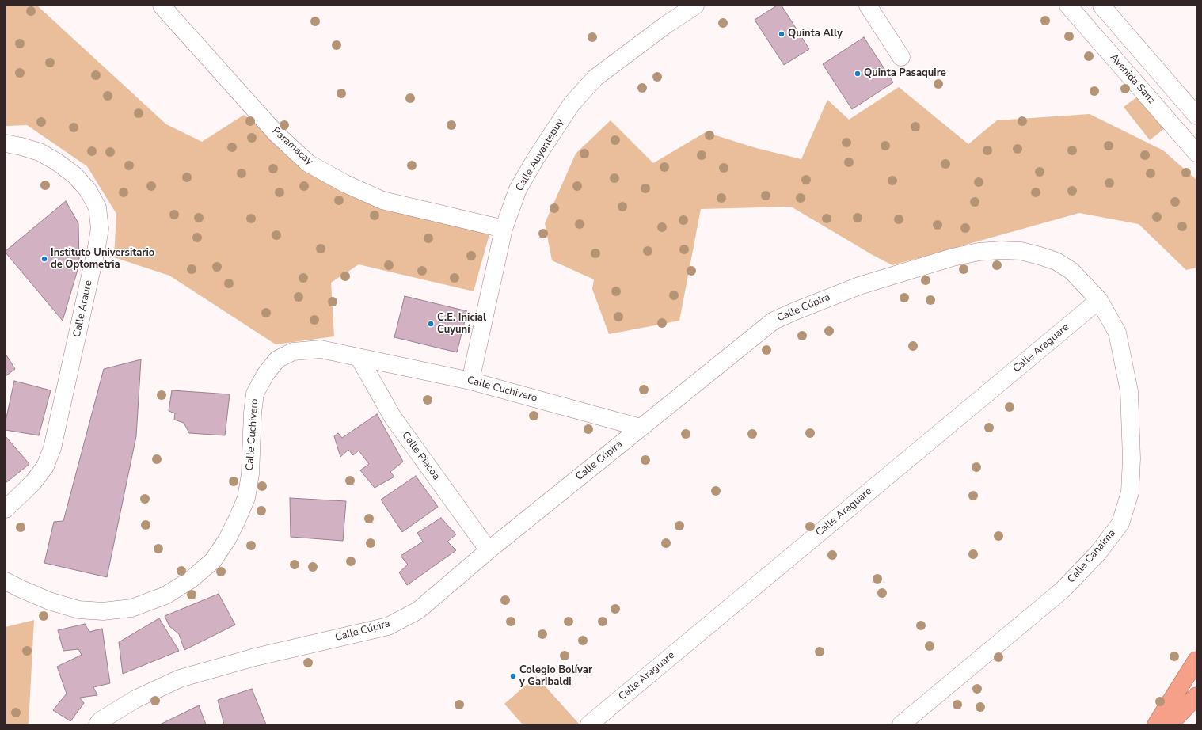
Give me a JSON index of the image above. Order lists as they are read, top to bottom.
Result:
{
  "streets": {
    "street": [
      "Avenida Sanz",
      "Paramacay",
      "Calle Auyantepuy",
      "Calle Cúpira",
      "Calle Araure",
      "Calle Araguare",
      "Calle Cuchivero",
      "Calle Piacoa",
      "Calle Canaima"
    ]
  },
  "crossings": [
    ["Paramacay", "Calle Auyantepuy"],
    ["Calle Auyantepuy", "Calle Cuchivero"],
    ["Calle Cúpira", "Calle Araguare"],
    ["Calle Cúpira", "Calle Cuchivero"],
    ["Calle Cúpira", "Calle Piacoa"],
    ["Calle Cúpira", "Calle Canaima"],
    ["Calle Araguare", "Calle Canaima"],
    ["Calle Cuchivero", "Calle Piacoa"]
  ],
  "places": [
    "Quinta Ally",
    "Quinta Pasaquire",
    "Instituto Universitario de Optometria",
    "C.E. Inicial Cuyuní",
    "Colegio Bolívar y Garibaldi"
  ]
}
